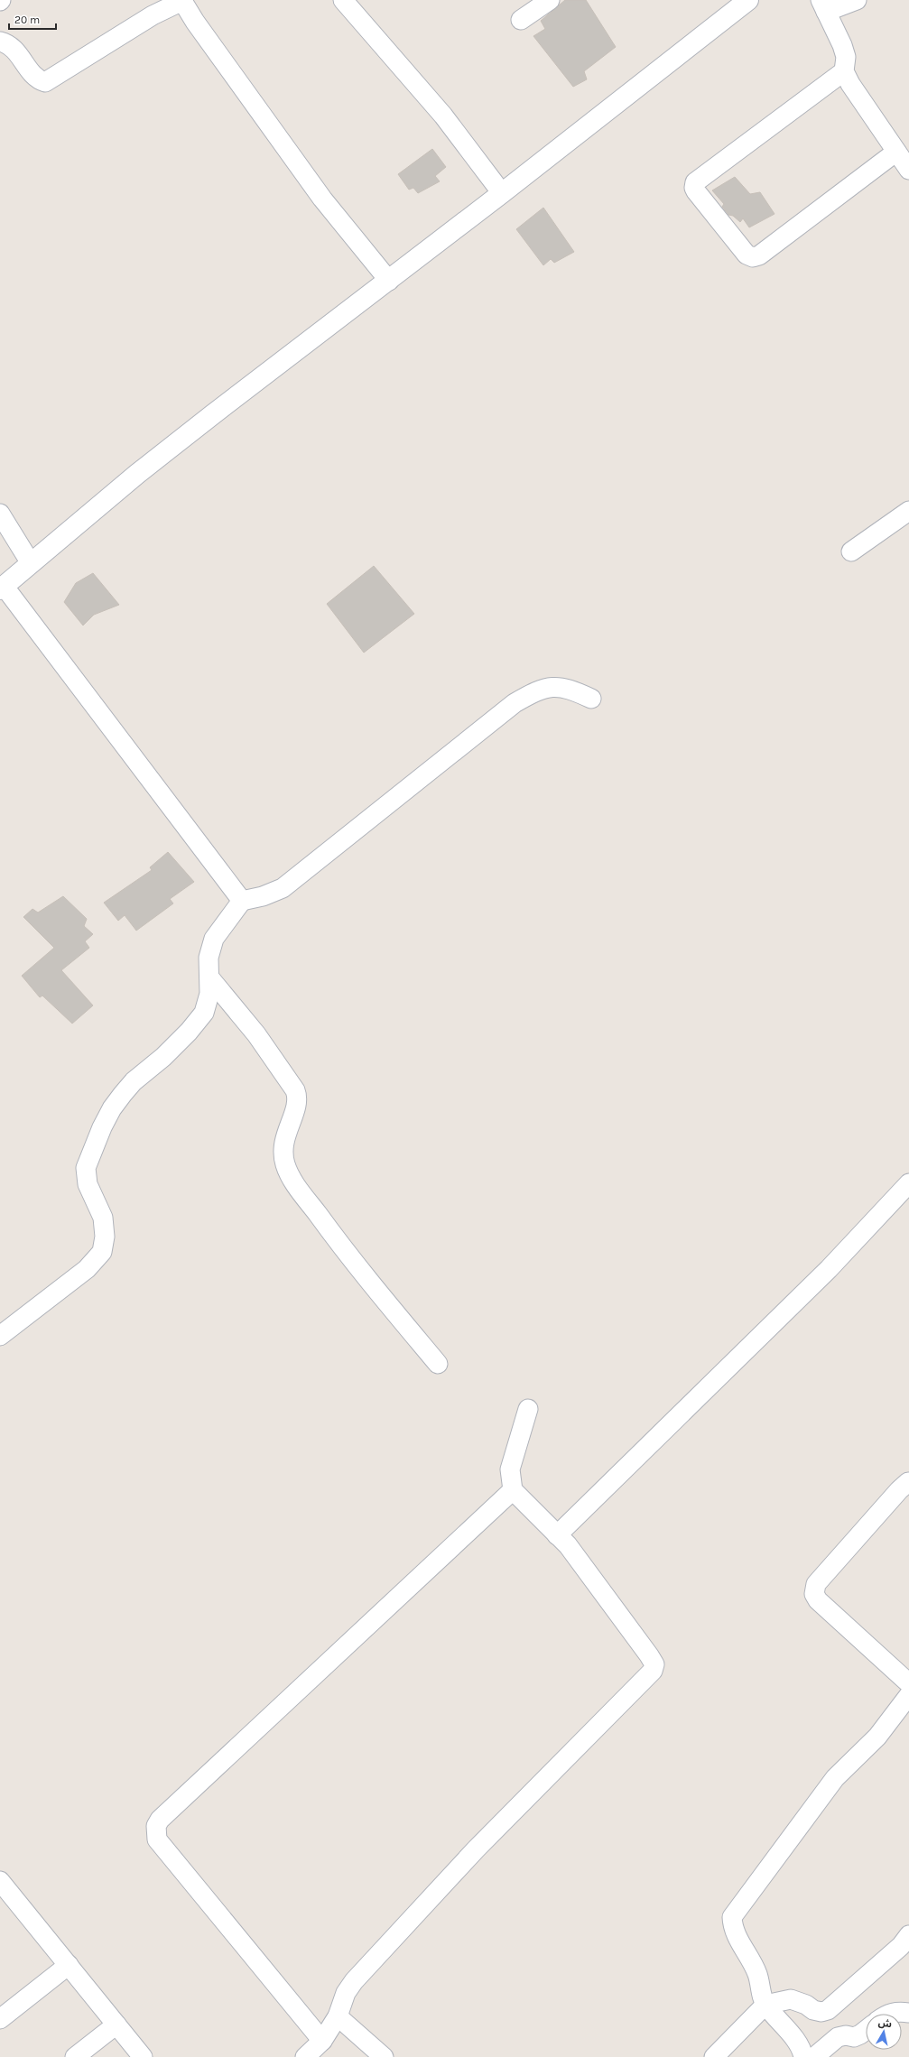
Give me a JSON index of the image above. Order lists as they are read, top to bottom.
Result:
{
  "scale_bar": "20 m",
  "north": "top"
}
